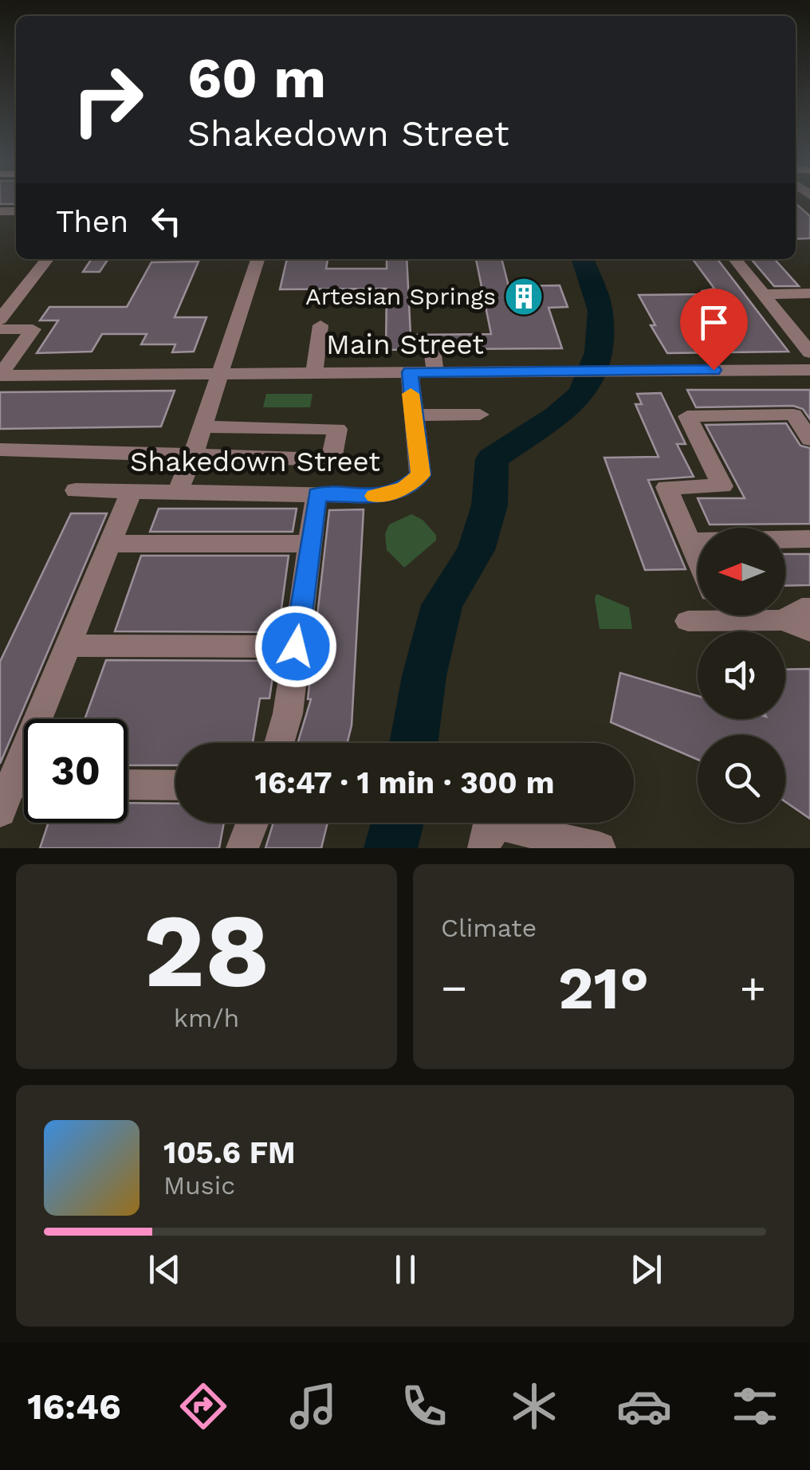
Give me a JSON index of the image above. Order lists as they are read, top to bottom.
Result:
{
  "streets": {
    "street": ["Main Street", "Shakedown Street"]
  },
  "crossings": [
    ["Main Street", "Shakedown Street"]
  ],
  "places": {
    "building": ["Artesian Springs"]
  },
  "north": "left",
  "page": {
    "turn": ["60 m", "Shakedown Street"],
    "then": "Then",
    "limit": "30",
    "trip": "16:47 · 1 min · 300 m",
    "tile": [
      ["28", "km/h"],
      "Climate"
    ],
    "heat": ["−", "21°", "+"],
    "song": ["105.6 FM", "Music"],
    "tabs": "16:46"
  }
}
